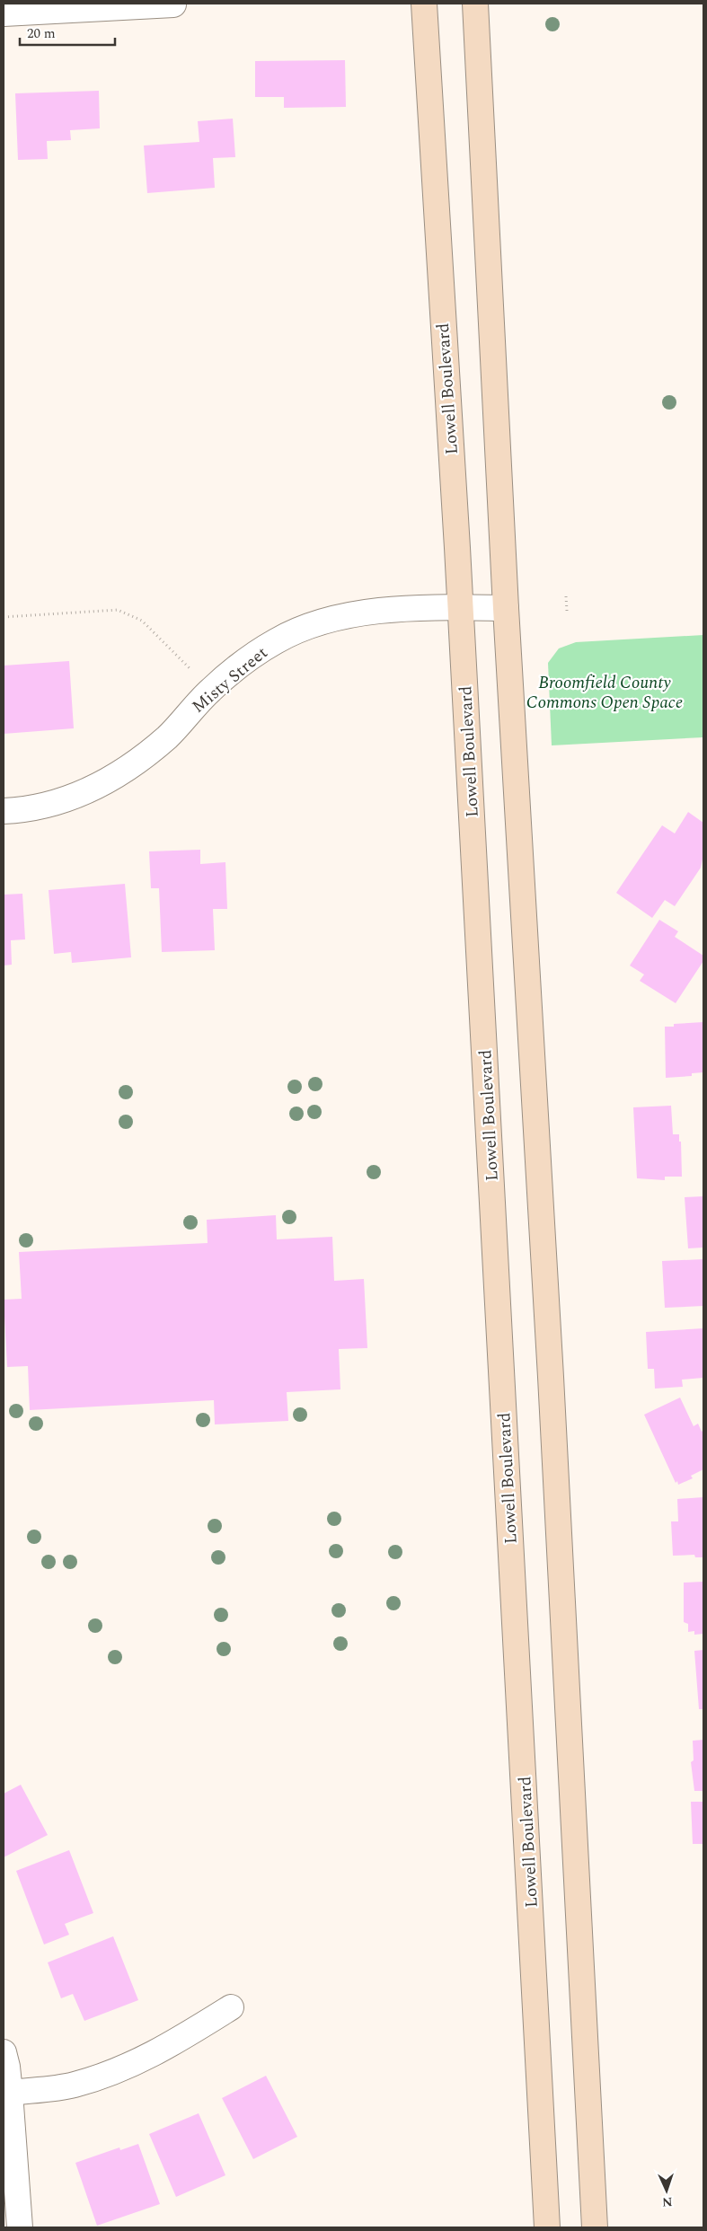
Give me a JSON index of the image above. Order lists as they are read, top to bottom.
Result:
{
  "streets": {
    "main road": ["Lowell Boulevard"],
    "street": ["Misty Street"]
  },
  "crossings": [
    ["Lowell Boulevard", "Misty Street"]
  ],
  "parks": ["Broomfield County Commons Open Space"],
  "scale_bar": "20 m",
  "north": "bottom"
}
